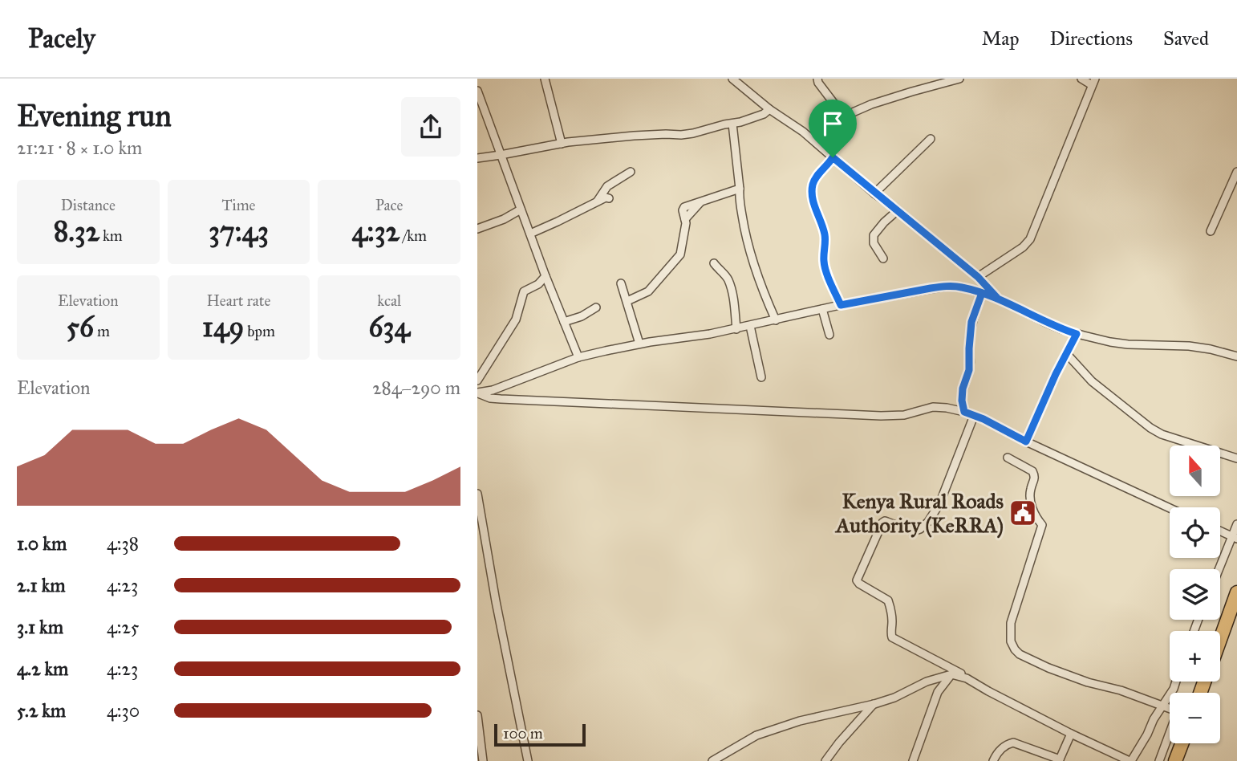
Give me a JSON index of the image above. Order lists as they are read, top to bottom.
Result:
{
  "places": {
    "public building": ["Kenya Rural Roads Authority (KeRRA)"]
  },
  "scale_bar": "100 m",
  "north": "top",
  "page": {
    "header": "Pacely",
    "nav": ["Map", "Directions", "Saved"],
    "heading": ["Evening run", "21:21 · 8 × 1.0 km"],
    "stats": [
      ["Distance", "8.32 km"],
      ["Time", "37:43"],
      ["Pace", "4:32 /km"],
      ["Elevation", "56 m"],
      ["Heart rate", "149 bpm"],
      ["kcal", "634"]
    ],
    "chart": ["Elevation", "284–290 m"],
    "map_buttons": ["+", "−"],
    "list": [
      {
        "name": "1.0 km",
        "note": "4:38"
      },
      {
        "name": "2.1 km",
        "note": "4:23"
      },
      {
        "name": "3.1 km",
        "note": "4:25"
      },
      {
        "name": "4.2 km",
        "note": "4:23"
      },
      {
        "name": "5.2 km",
        "note": "4:30"
      }
    ],
    "scale": "100 m"
  }
}
